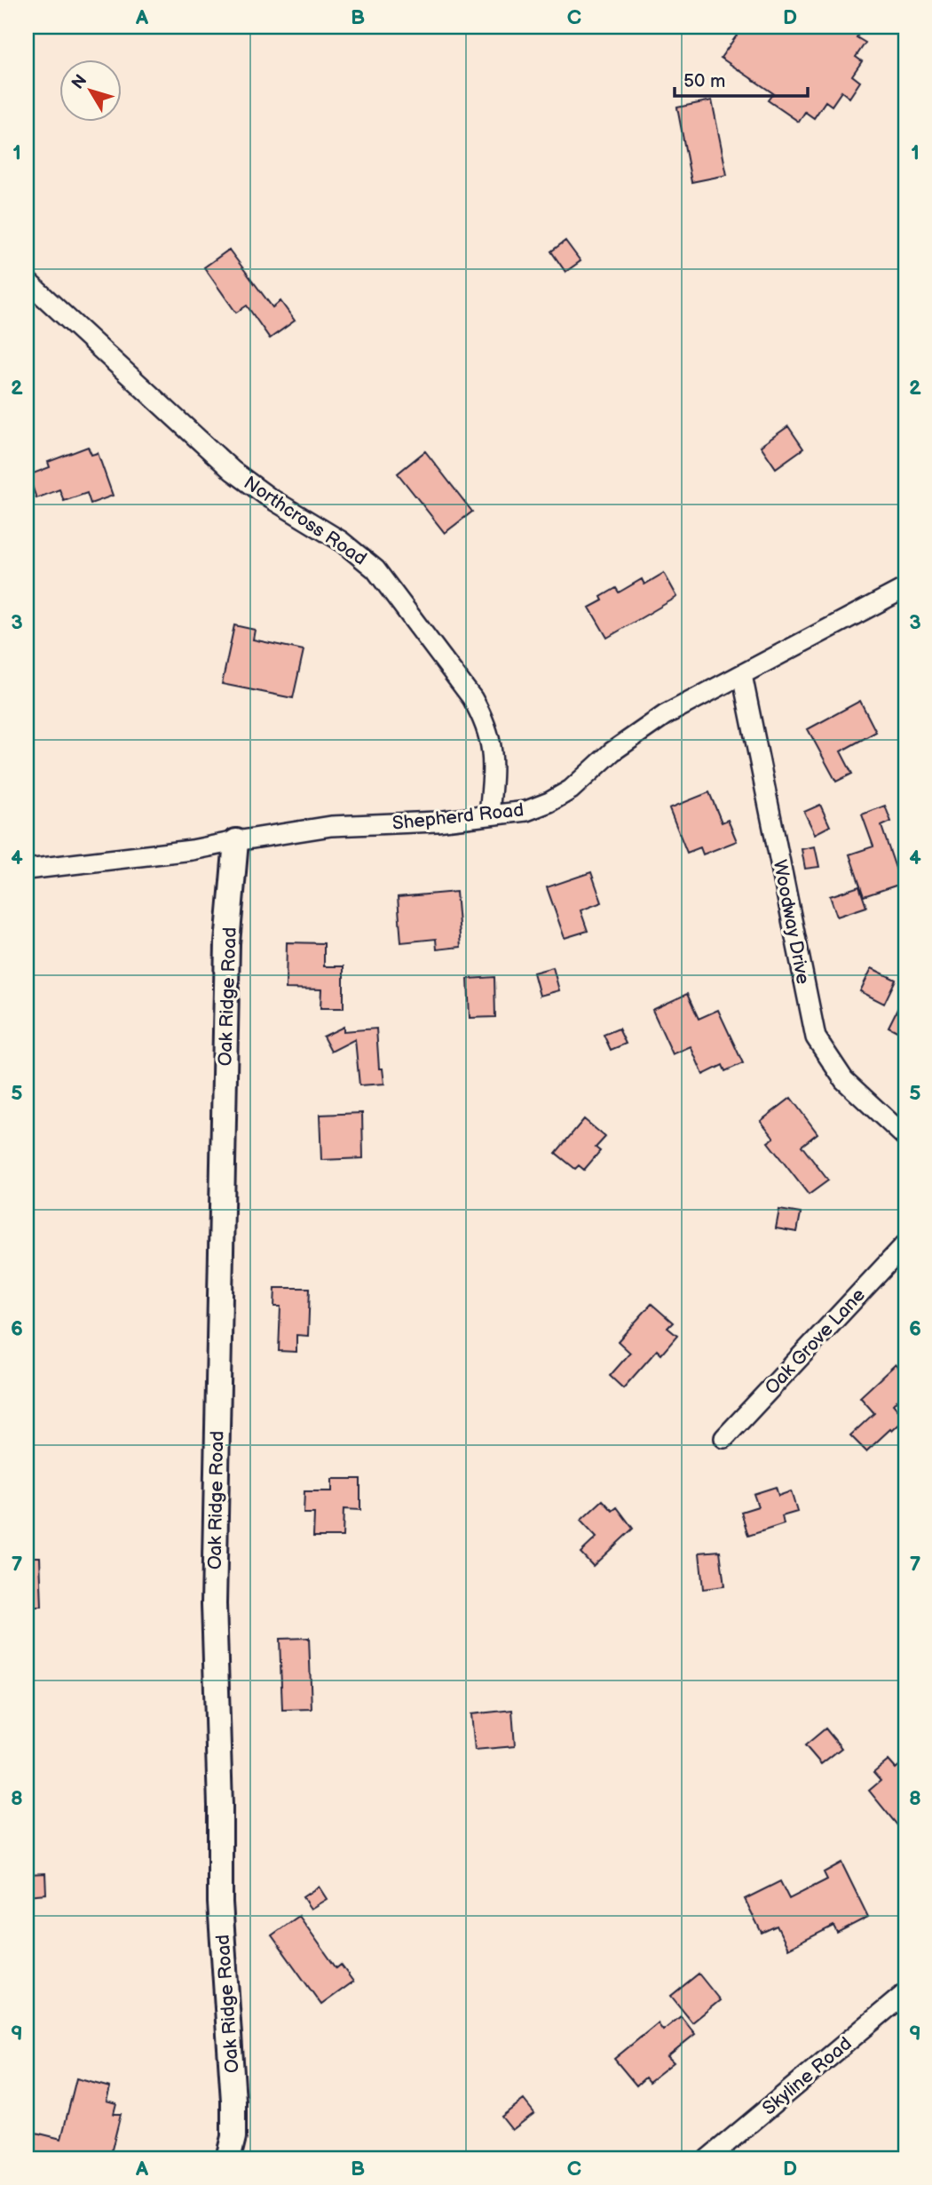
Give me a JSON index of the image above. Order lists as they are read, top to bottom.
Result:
{
  "streets": {
    "street": [
      "Northcross Road",
      "Shepherd Road",
      "Woodway Drive",
      "Oak Ridge Road",
      "Oak Grove Lane",
      "Skyline Road"
    ]
  },
  "crossings": [
    ["Northcross Road", "Shepherd Road"],
    ["Shepherd Road", "Woodway Drive"],
    ["Shepherd Road", "Oak Ridge Road"]
  ],
  "scale_bar": "50 m",
  "north": "top left",
  "grid": {
    "columns": [
      "A",
      "B",
      "C",
      "D"
    ],
    "rows": [
      "1",
      "2",
      "3",
      "4",
      "5",
      "6",
      "7",
      "8",
      "9"
    ]
  }
}
